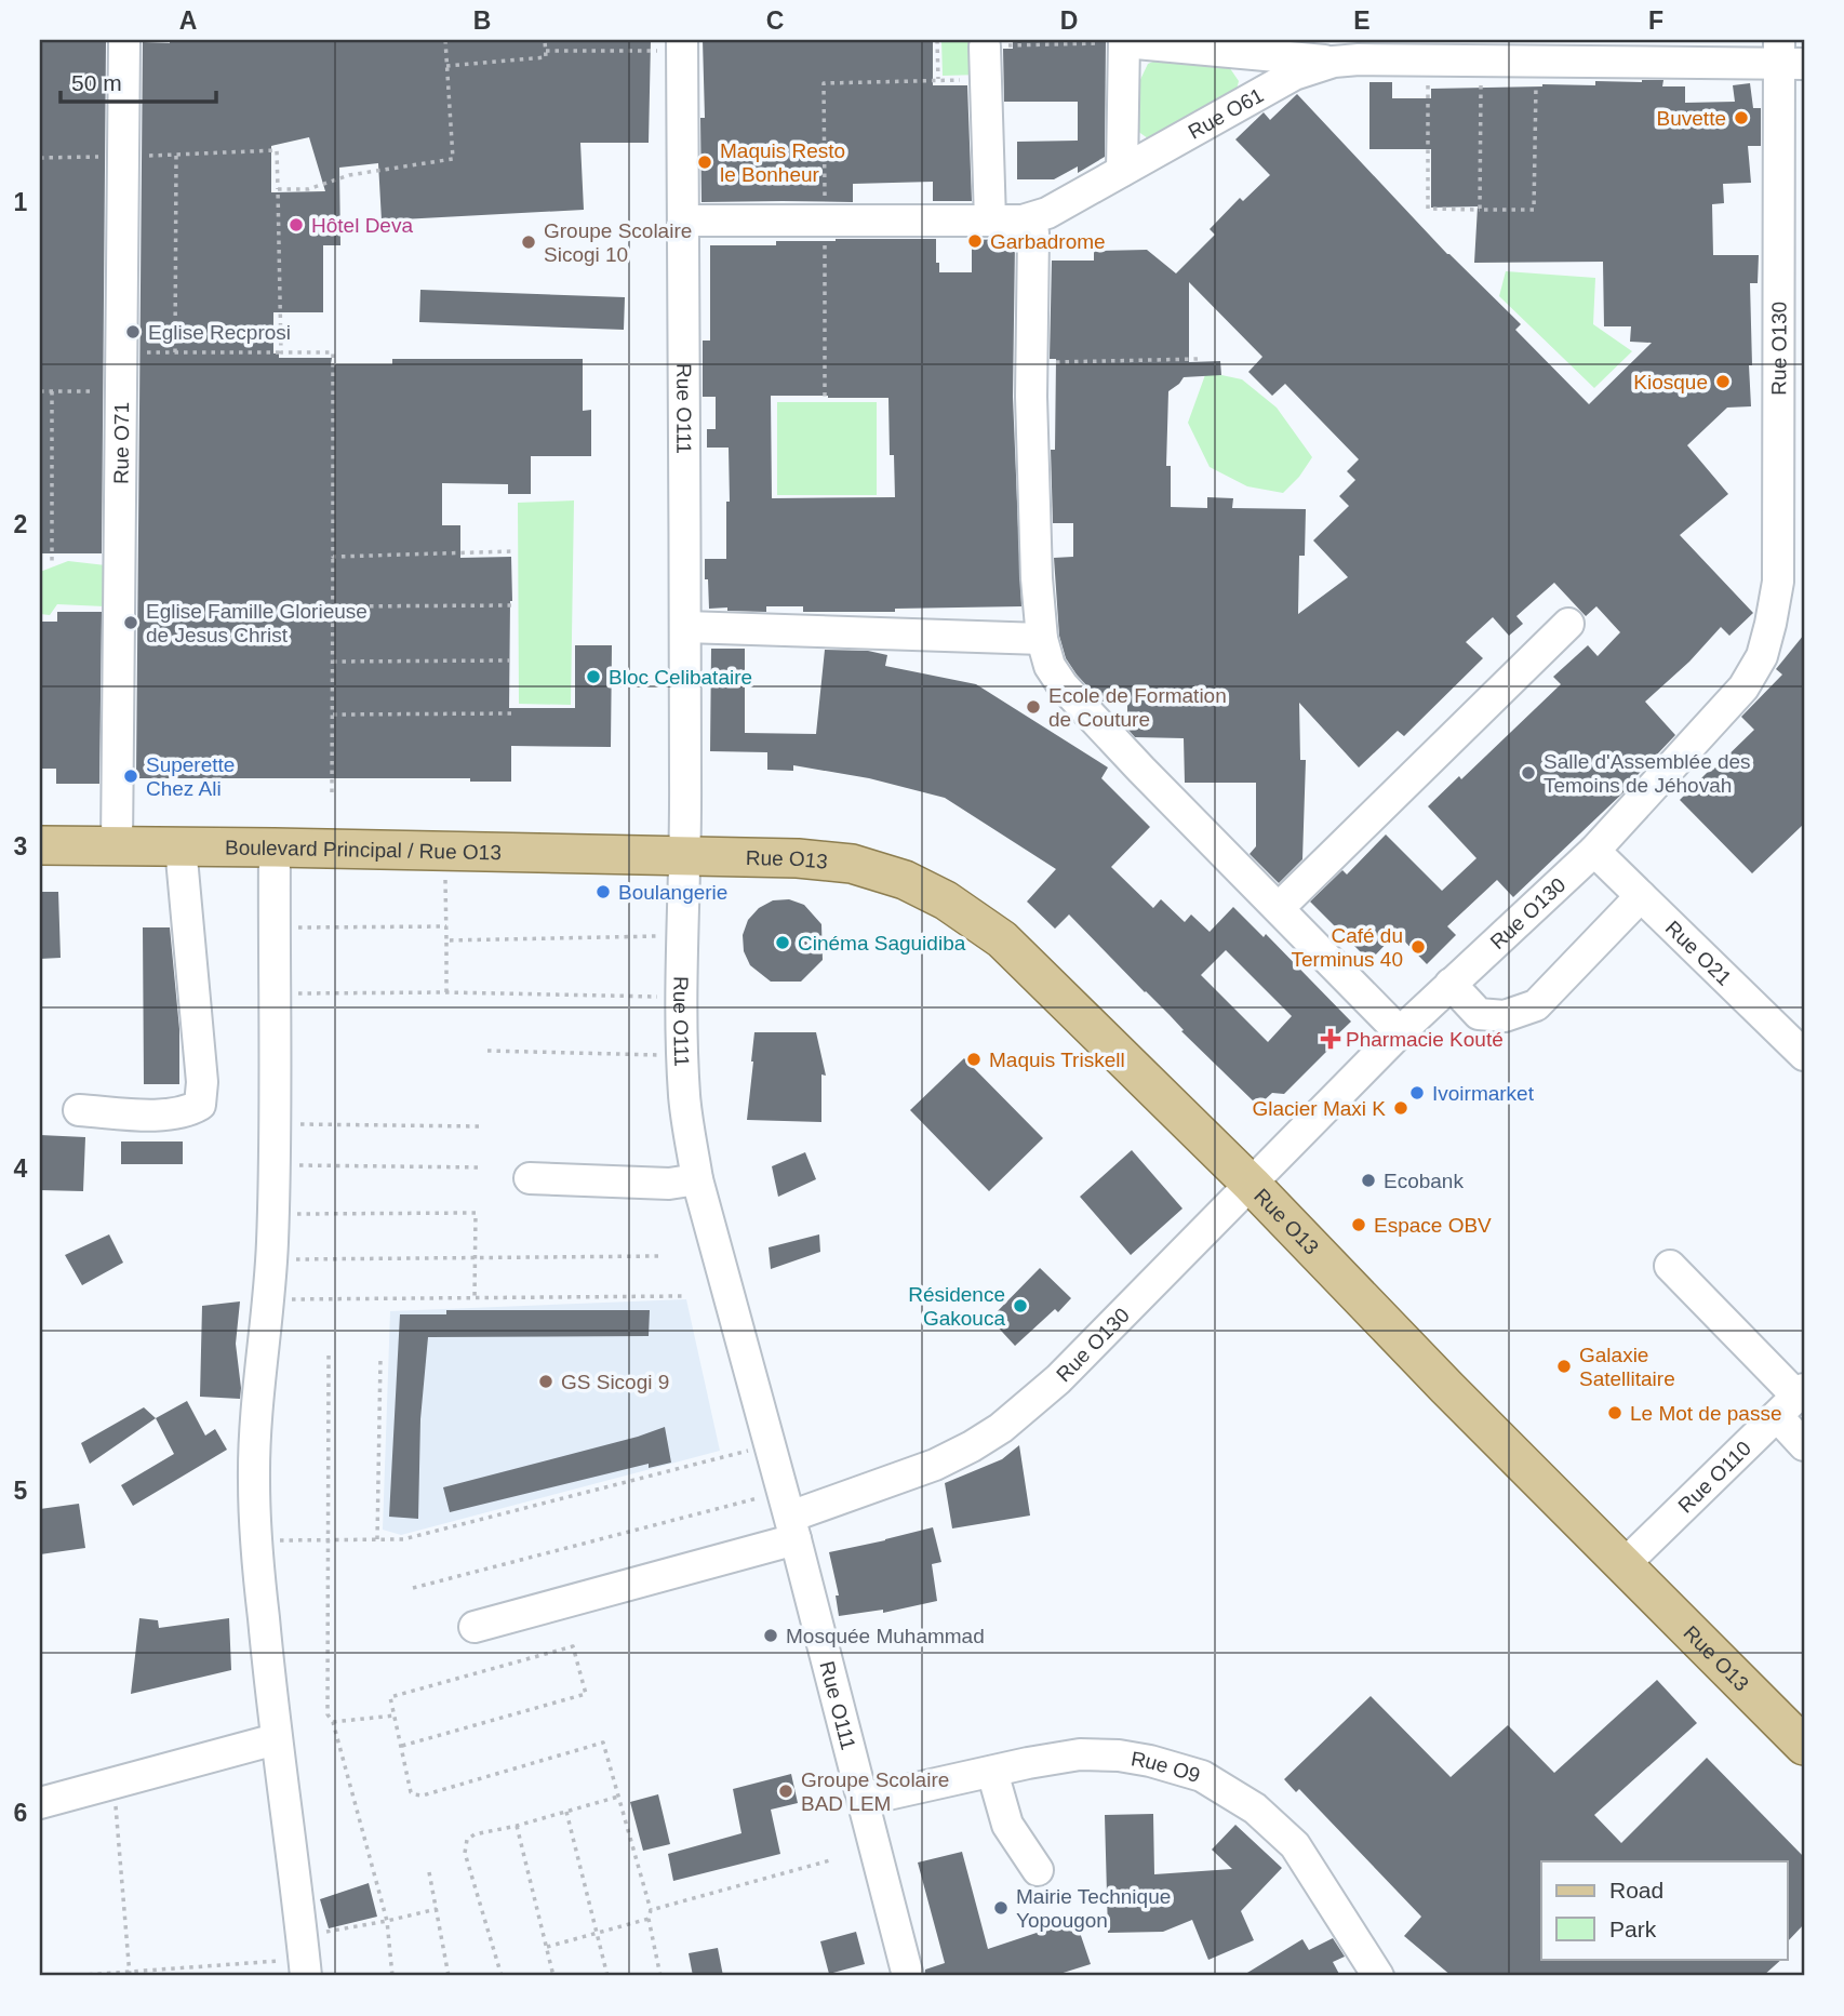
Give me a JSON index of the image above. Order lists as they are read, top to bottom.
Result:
{
  "streets": {
    "main road": ["Boulevard Principal / Rue O13", "Rue O13"],
    "street": [
      "Rue O61",
      "Rue O130",
      "Rue O111",
      "Rue O71",
      "Rue O21",
      "Rue O110",
      "Rue O9"
    ]
  },
  "crossings": [
    ["Rue O61", "Rue O130"],
    ["Rue O61", "Rue O111"],
    ["Rue O130", "Rue O111"],
    ["Rue O130", "Rue O13"],
    ["Rue O130", "Rue O21"],
    ["Rue O111", "Boulevard Principal / Rue O13"],
    ["Rue O111", "Rue O13"],
    ["Rue O111", "Rue O9"],
    ["Rue O71", "Boulevard Principal / Rue O13"],
    ["Boulevard Principal / Rue O13", "Rue O13"],
    ["Rue O13", "Rue O110"]
  ],
  "places": {
    "other": [
      "Buvette",
      "Maquis Resto le Bonheur",
      "Hôtel Deva",
      "Garbadrome",
      "Groupe Scolaire Sicogi 10",
      "Eglise Recprosi",
      "Kiosque",
      "Eglise Famille Glorieuse de Jesus Christ",
      "Bloc Celibataire",
      "Ecole de Formation de Couture",
      "Salle d'Assemblée des Temoins de Jéhovah",
      "Superette Chez Ali",
      "Boulangerie",
      "Cinéma Saguidiba",
      "Café du Terminus 40",
      "Maquis Triskell",
      "Ivoirmarket",
      "Glacier Maxi K",
      "Ecobank",
      "Espace OBV",
      "Résidence Gakouca",
      "Galaxie Satellitaire",
      "GS Sicogi 9",
      "Le Mot de passe",
      "Mosquée Muhammad",
      "Groupe Scolaire BAD LEM",
      "Mairie Technique Yopougon"
    ],
    "health": ["Pharmacie Kouté"]
  },
  "legend": ["Road", "Park"],
  "scale_bar": "50 m",
  "grid": {
    "columns": [
      "A",
      "B",
      "C",
      "D",
      "E",
      "F"
    ],
    "rows": [
      "1",
      "2",
      "3",
      "4",
      "5",
      "6"
    ]
  }
}
